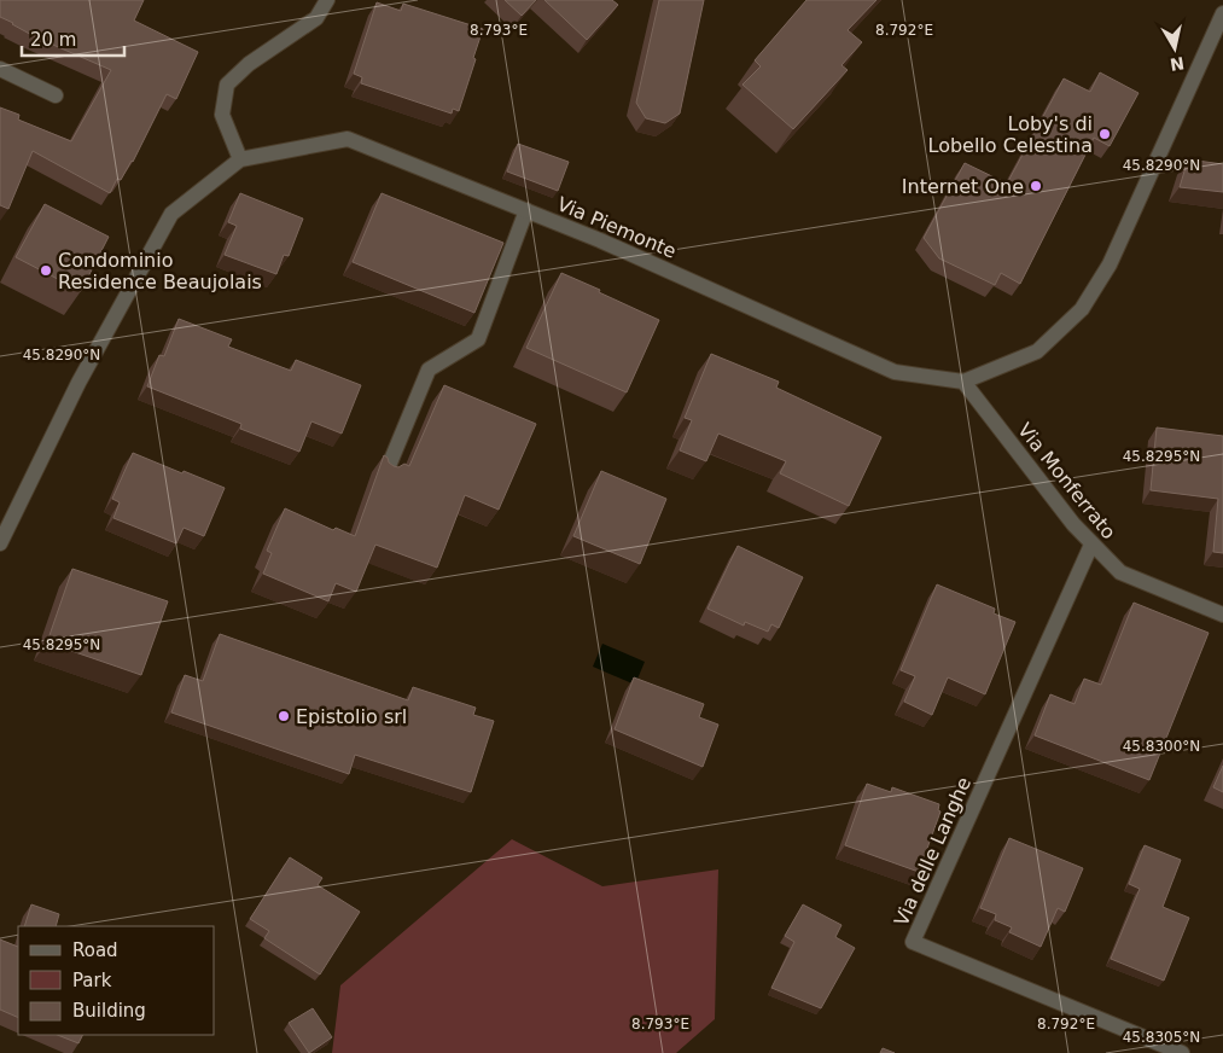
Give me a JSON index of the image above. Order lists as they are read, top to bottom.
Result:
{
  "streets": {
    "street": ["Via Piemonte", "Via Monferrato", "Via delle Langhe"]
  },
  "crossings": [
    ["Via Piemonte", "Via Monferrato"],
    ["Via Monferrato", "Via delle Langhe"]
  ],
  "places": [
    "Loby's di Lobello Celestina",
    "Internet One",
    "Condominio Residence Beaujolais",
    "Epistolio srl"
  ],
  "legend": ["Road", "Park", "Building"],
  "scale_bar": "20 m",
  "north": "bottom",
  "coordinates": [
    "8.793°E",
    "8.792°E",
    "45.8290°N",
    "45.8295°N",
    "45.8300°N",
    "45.8305°N"
  ]
}
